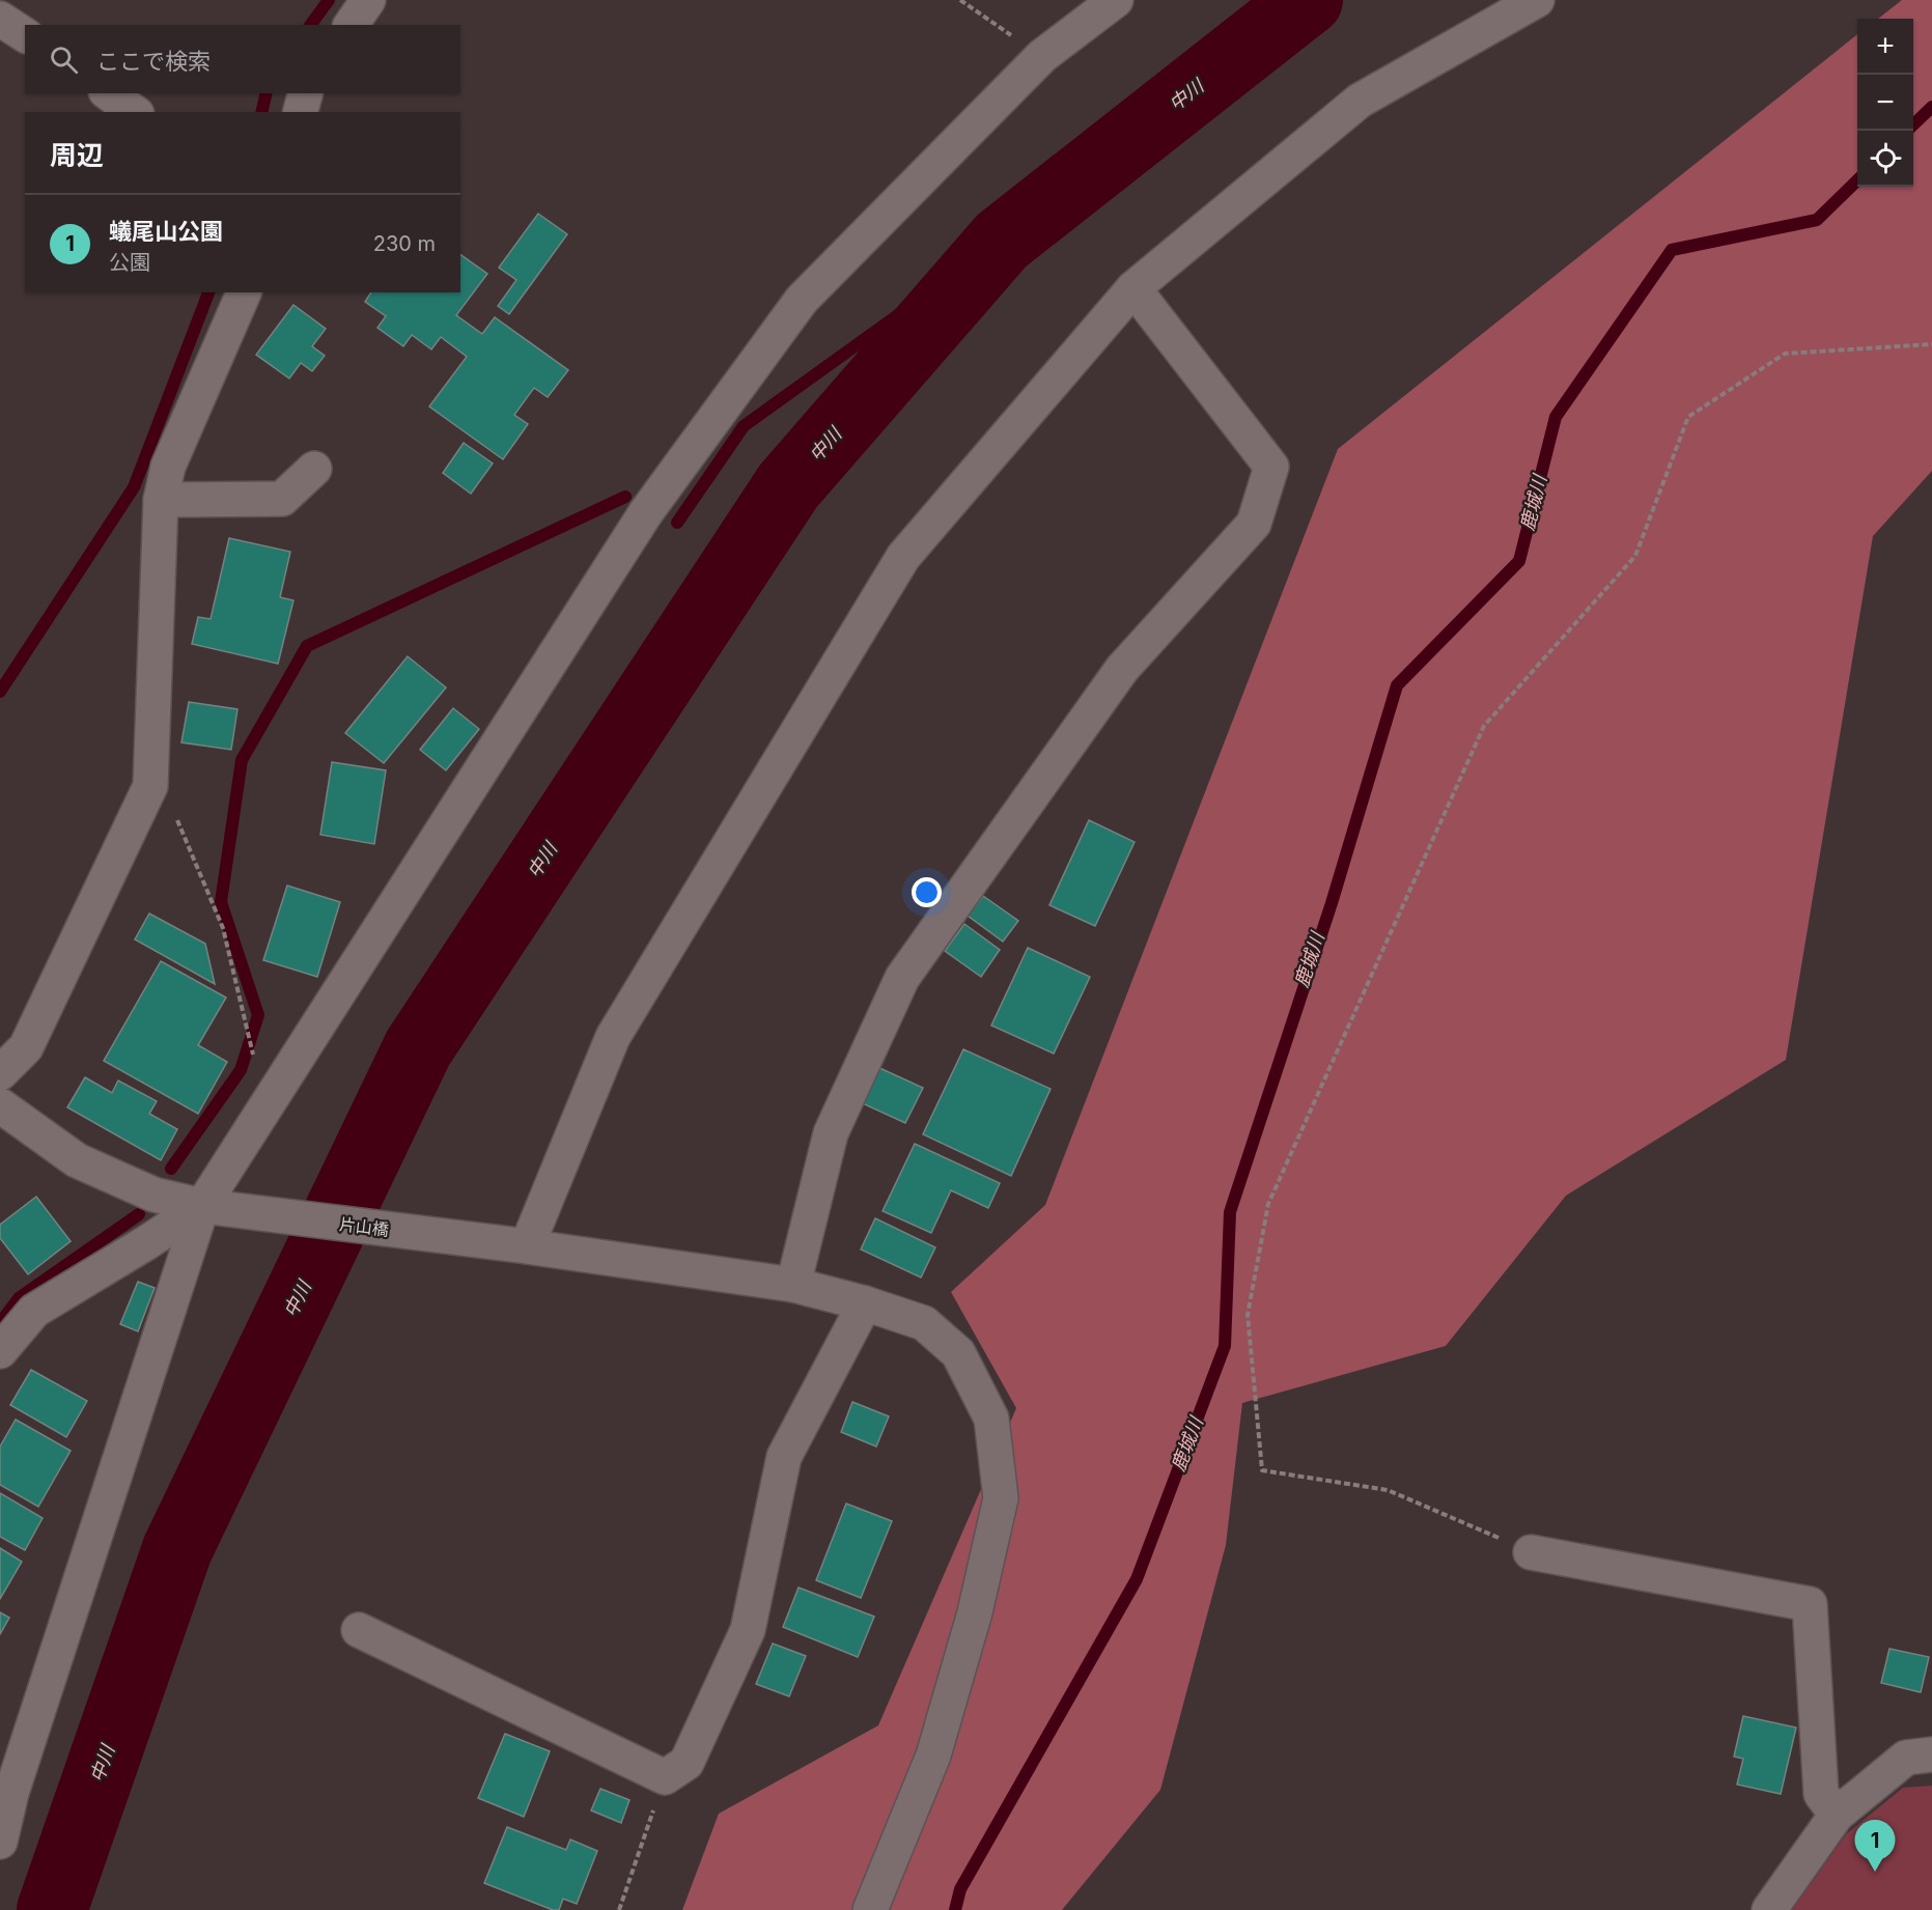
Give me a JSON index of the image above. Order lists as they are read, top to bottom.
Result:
{
  "streets": {
    "street": ["片山橋"]
  },
  "water": ["中川", "鹿城川"],
  "page": {
    "map_buttons": ["+", "−"],
    "search": "ここで検索",
    "heading": "周辺",
    "list": [
      {
        "mark": "1",
        "name": "蟻尾山公園",
        "note": "公園",
        "value": "230 m"
      }
    ],
    "pins": "1"
  }
}
